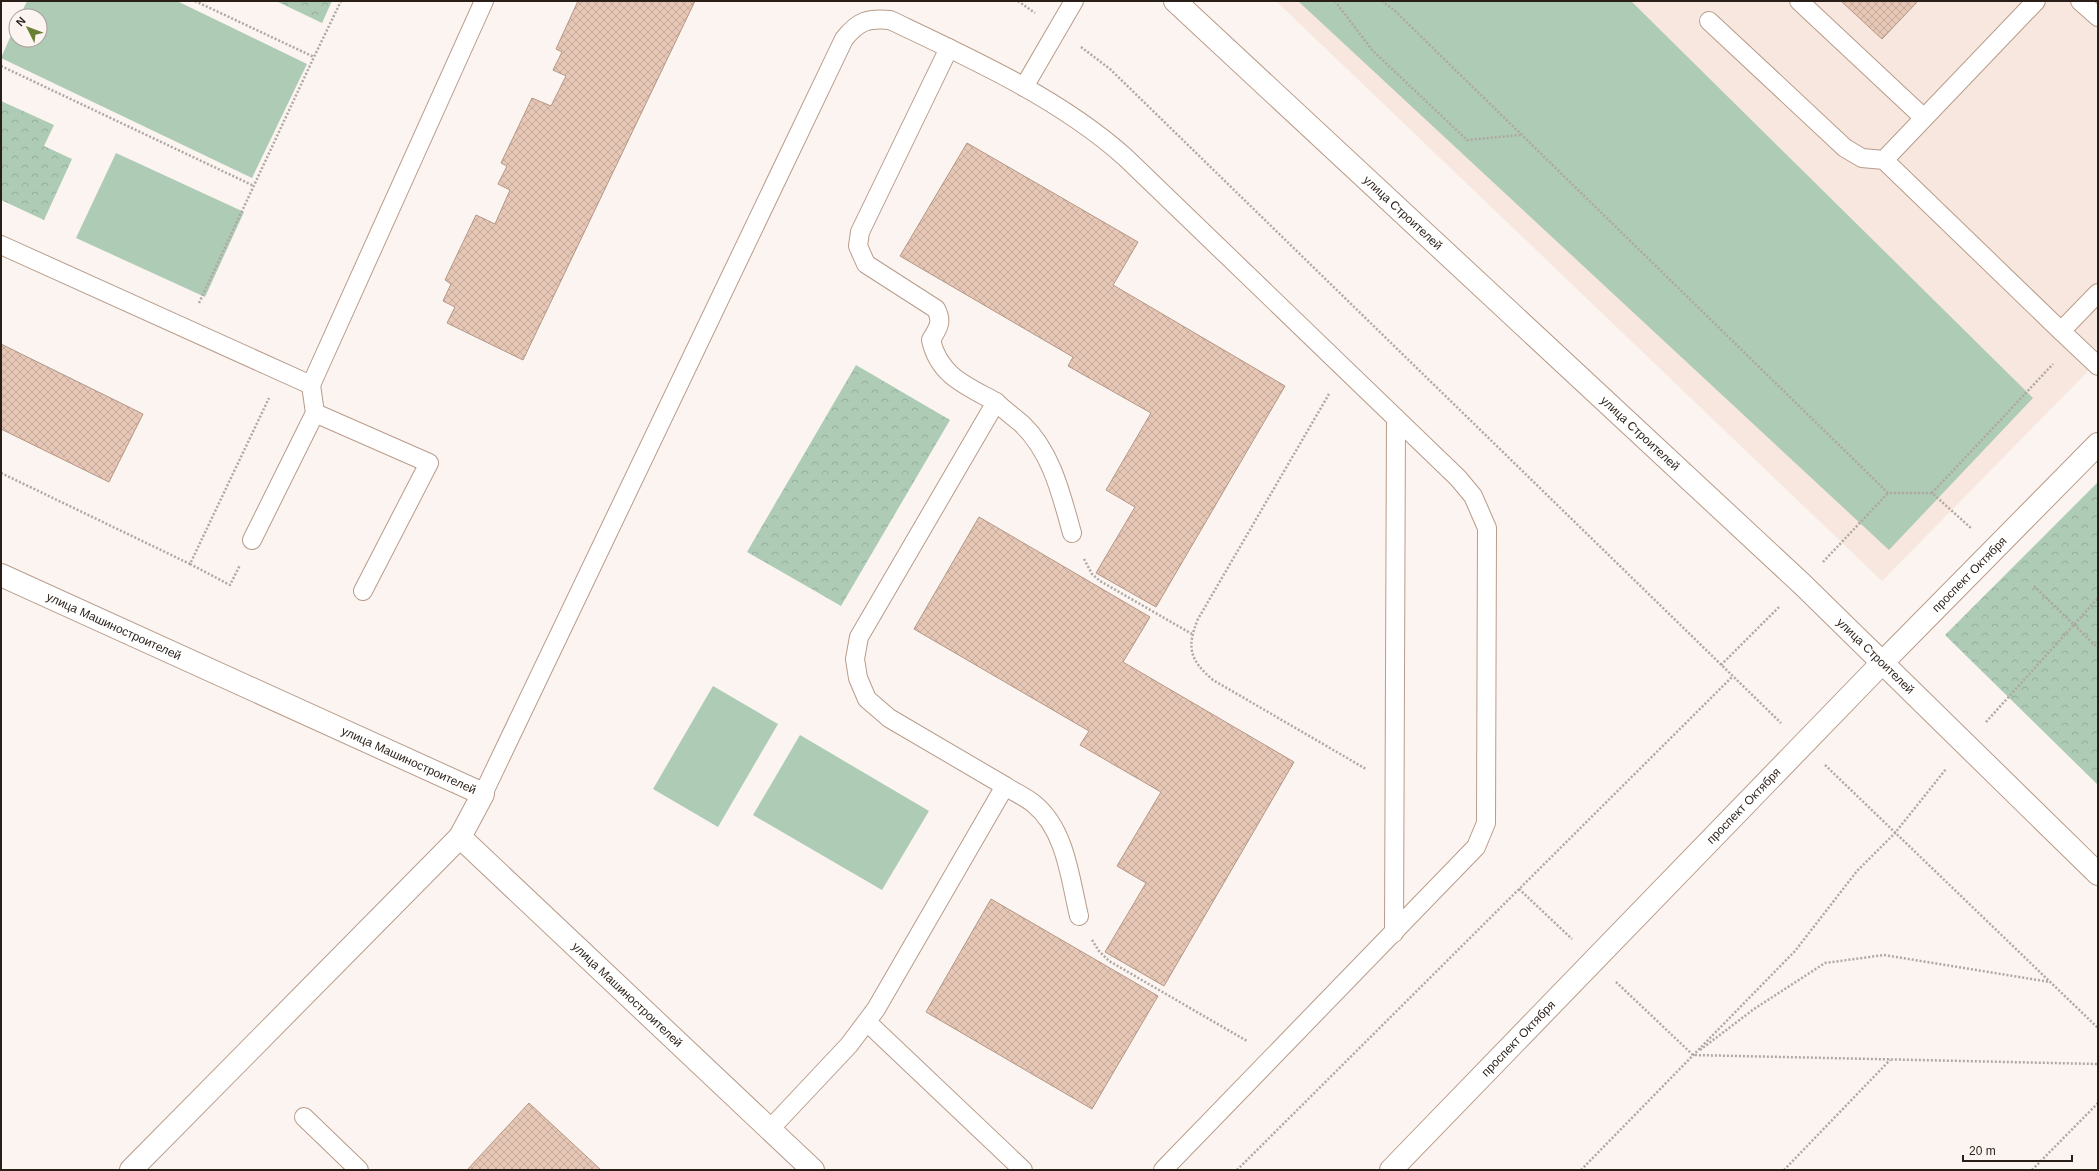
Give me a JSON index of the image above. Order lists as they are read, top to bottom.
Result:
{
  "streets": {
    "street": ["улица Строителей", "проспект Октября", "улица Машиностроителей"]
  },
  "crossings": [
    ["улица Строителей", "проспект Октября"]
  ],
  "scale_bar": "20 m",
  "north": "top left"
}
